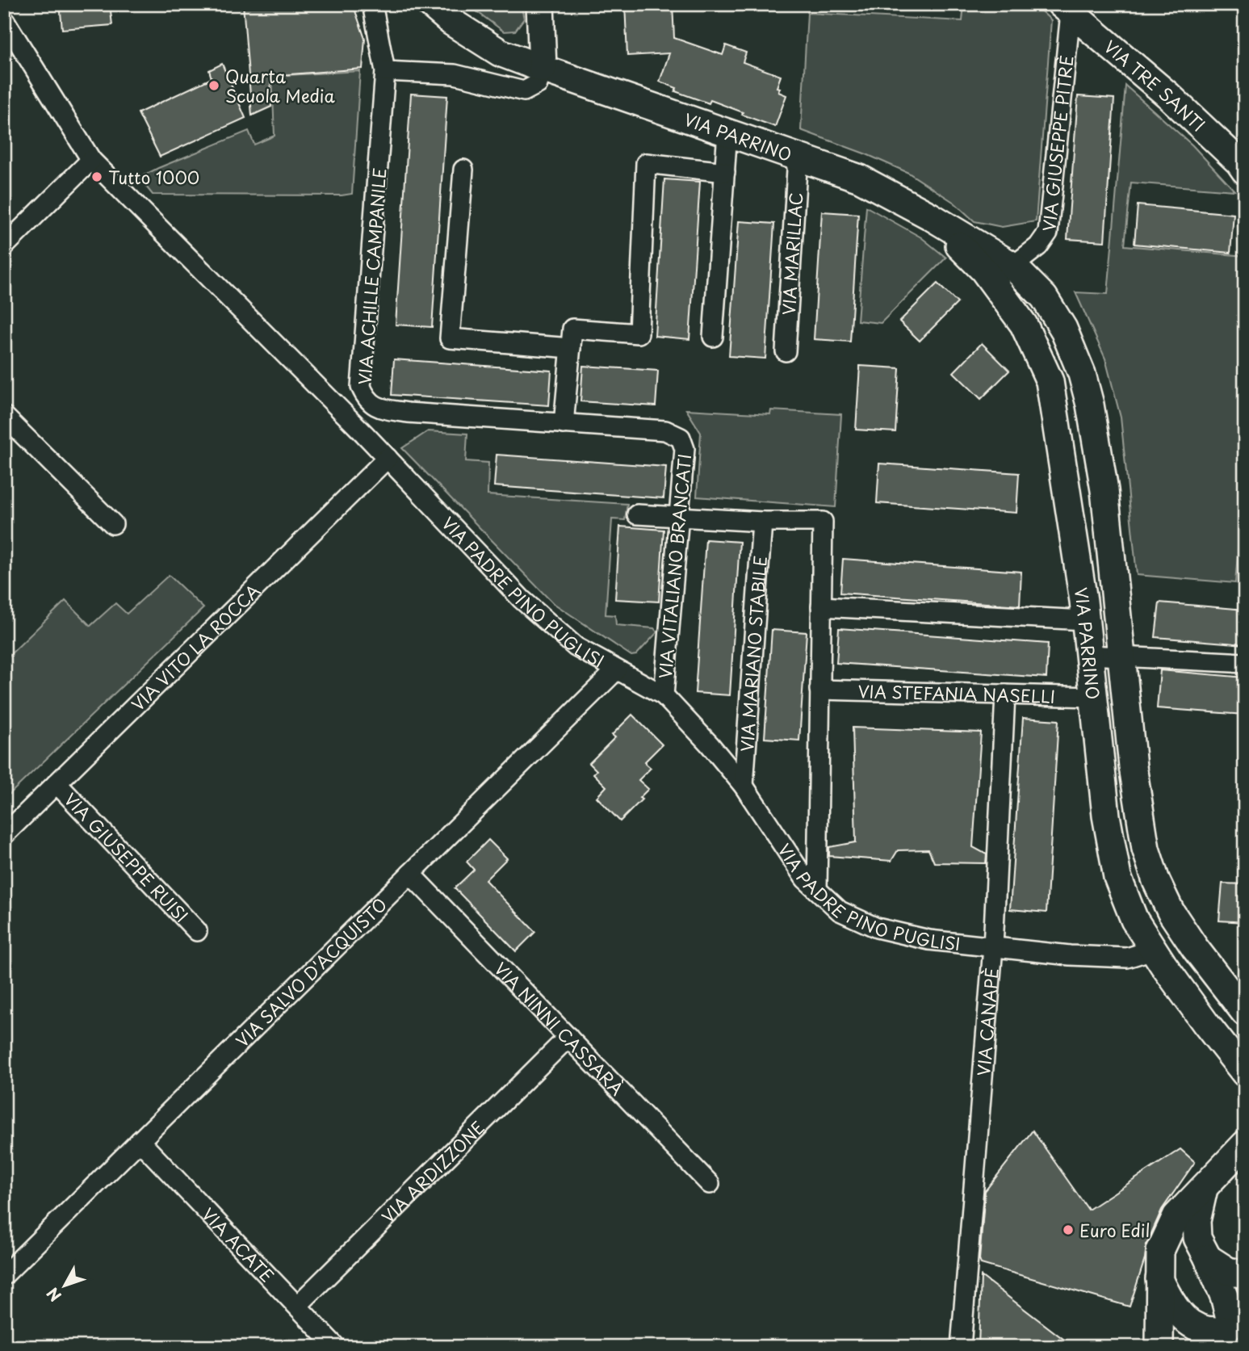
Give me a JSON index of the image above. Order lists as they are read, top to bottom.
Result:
{
  "streets": {
    "street": [
      "VIA TRE SANTI",
      "VIA PARRINO",
      "VIA GIUSEPPE PITRÈ",
      "VIA MARILLAC",
      "VIA ACHILLE CAMPANILE",
      "VIA VITALIANO BRANCATI",
      "VIA PADRE PINO PUGLISI",
      "VIA VITO LA ROCCA",
      "VIA MARIANO STABILE",
      "VIA STEFANIA NASELLI",
      "VIA GIUSEPPE RUISI",
      "VIA SALVO D'ACQUISTO",
      "VIA CANAPÈ",
      "VIA NINNI CASSARÀ",
      "VIA ARDIZZONE",
      "VIA ACATE"
    ]
  },
  "crossings": [
    ["VIA TRE SANTI", "VIA GIUSEPPE PITRÈ"],
    ["VIA PARRINO", "VIA GIUSEPPE PITRÈ"],
    ["VIA PARRINO", "VIA MARILLAC"],
    ["VIA PARRINO", "VIA PADRE PINO PUGLISI"],
    ["VIA PARRINO", "VIA STEFANIA NASELLI"],
    ["VIA ACHILLE CAMPANILE", "VIA VITALIANO BRANCATI"],
    ["VIA VITALIANO BRANCATI", "VIA PADRE PINO PUGLISI"],
    ["VIA PADRE PINO PUGLISI", "VIA VITO LA ROCCA"],
    ["VIA PADRE PINO PUGLISI", "VIA MARIANO STABILE"],
    ["VIA PADRE PINO PUGLISI", "VIA SALVO D'ACQUISTO"],
    ["VIA PADRE PINO PUGLISI", "VIA CANAPÈ"],
    ["VIA VITO LA ROCCA", "VIA GIUSEPPE RUISI"],
    ["VIA STEFANIA NASELLI", "VIA CANAPÈ"],
    ["VIA SALVO D'ACQUISTO", "VIA NINNI CASSARÀ"],
    ["VIA SALVO D'ACQUISTO", "VIA ACATE"],
    ["VIA NINNI CASSARÀ", "VIA ARDIZZONE"],
    ["VIA ARDIZZONE", "VIA ACATE"]
  ],
  "places": ["Quarta Scuola Media", "Tutto 1000", "Euro Edil"],
  "north": "bottom left"
}
